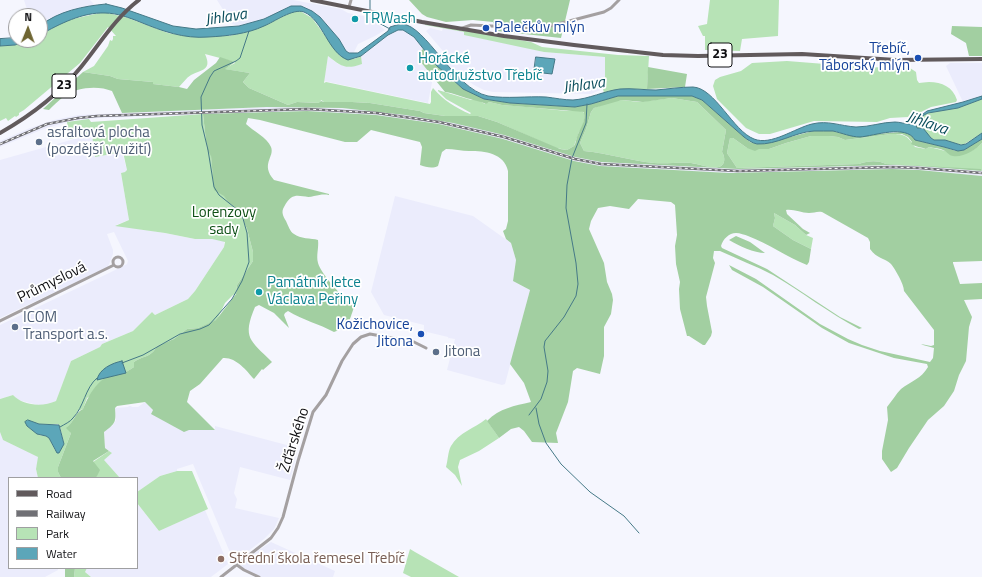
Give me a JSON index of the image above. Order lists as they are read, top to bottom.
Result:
{
  "streets": {
    "main road": ["23"],
    "street": ["Průmyslová", "Žďárského"]
  },
  "water": ["Jihlava"],
  "parks": ["Lorenzovy sady"],
  "places": [
    "TRWash",
    "Palečkův mlýn",
    "Třebíč, Táborský mlýn",
    "Horácké autodružstvo Třebíč",
    "asfaltová plocha (pozdější využití)",
    "Památník letce Václava Peřiny",
    "ICOM Transport a.s.",
    "Kožichovice, Jitona",
    "Jitona",
    "Střední škola řemesel Třebíč"
  ],
  "legend": [
    "Road",
    "Railway",
    "Park",
    "Water"
  ],
  "north": "top"
}
